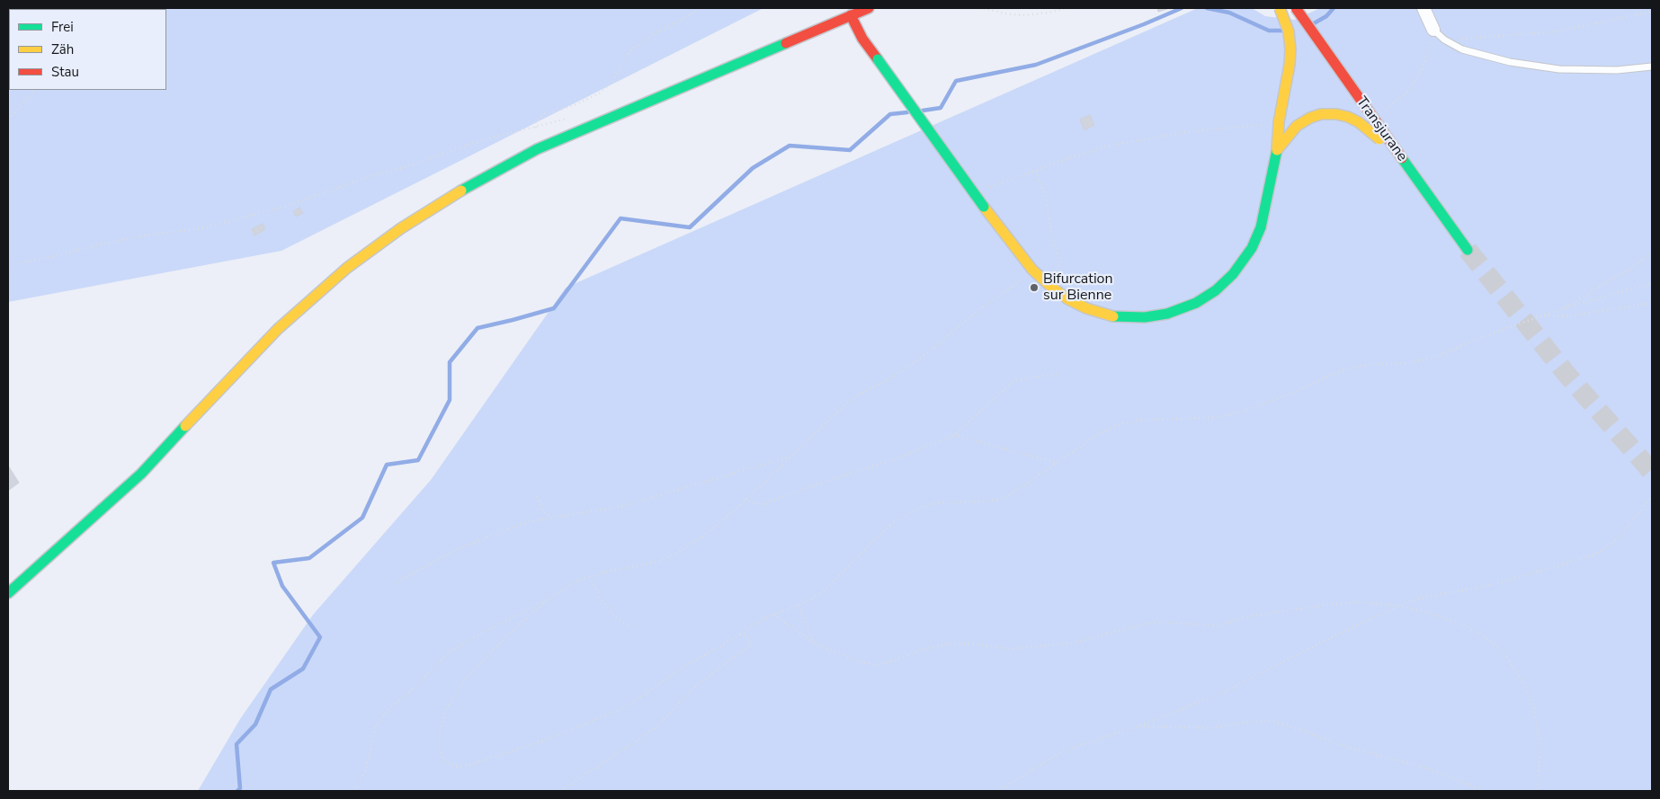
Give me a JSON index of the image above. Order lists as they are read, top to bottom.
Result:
{
  "streets": {
    "main road": ["Transjurane"]
  },
  "places": ["Bifurcation sur Bienne"],
  "legend": ["Frei", "Zäh", "Stau"]
}
